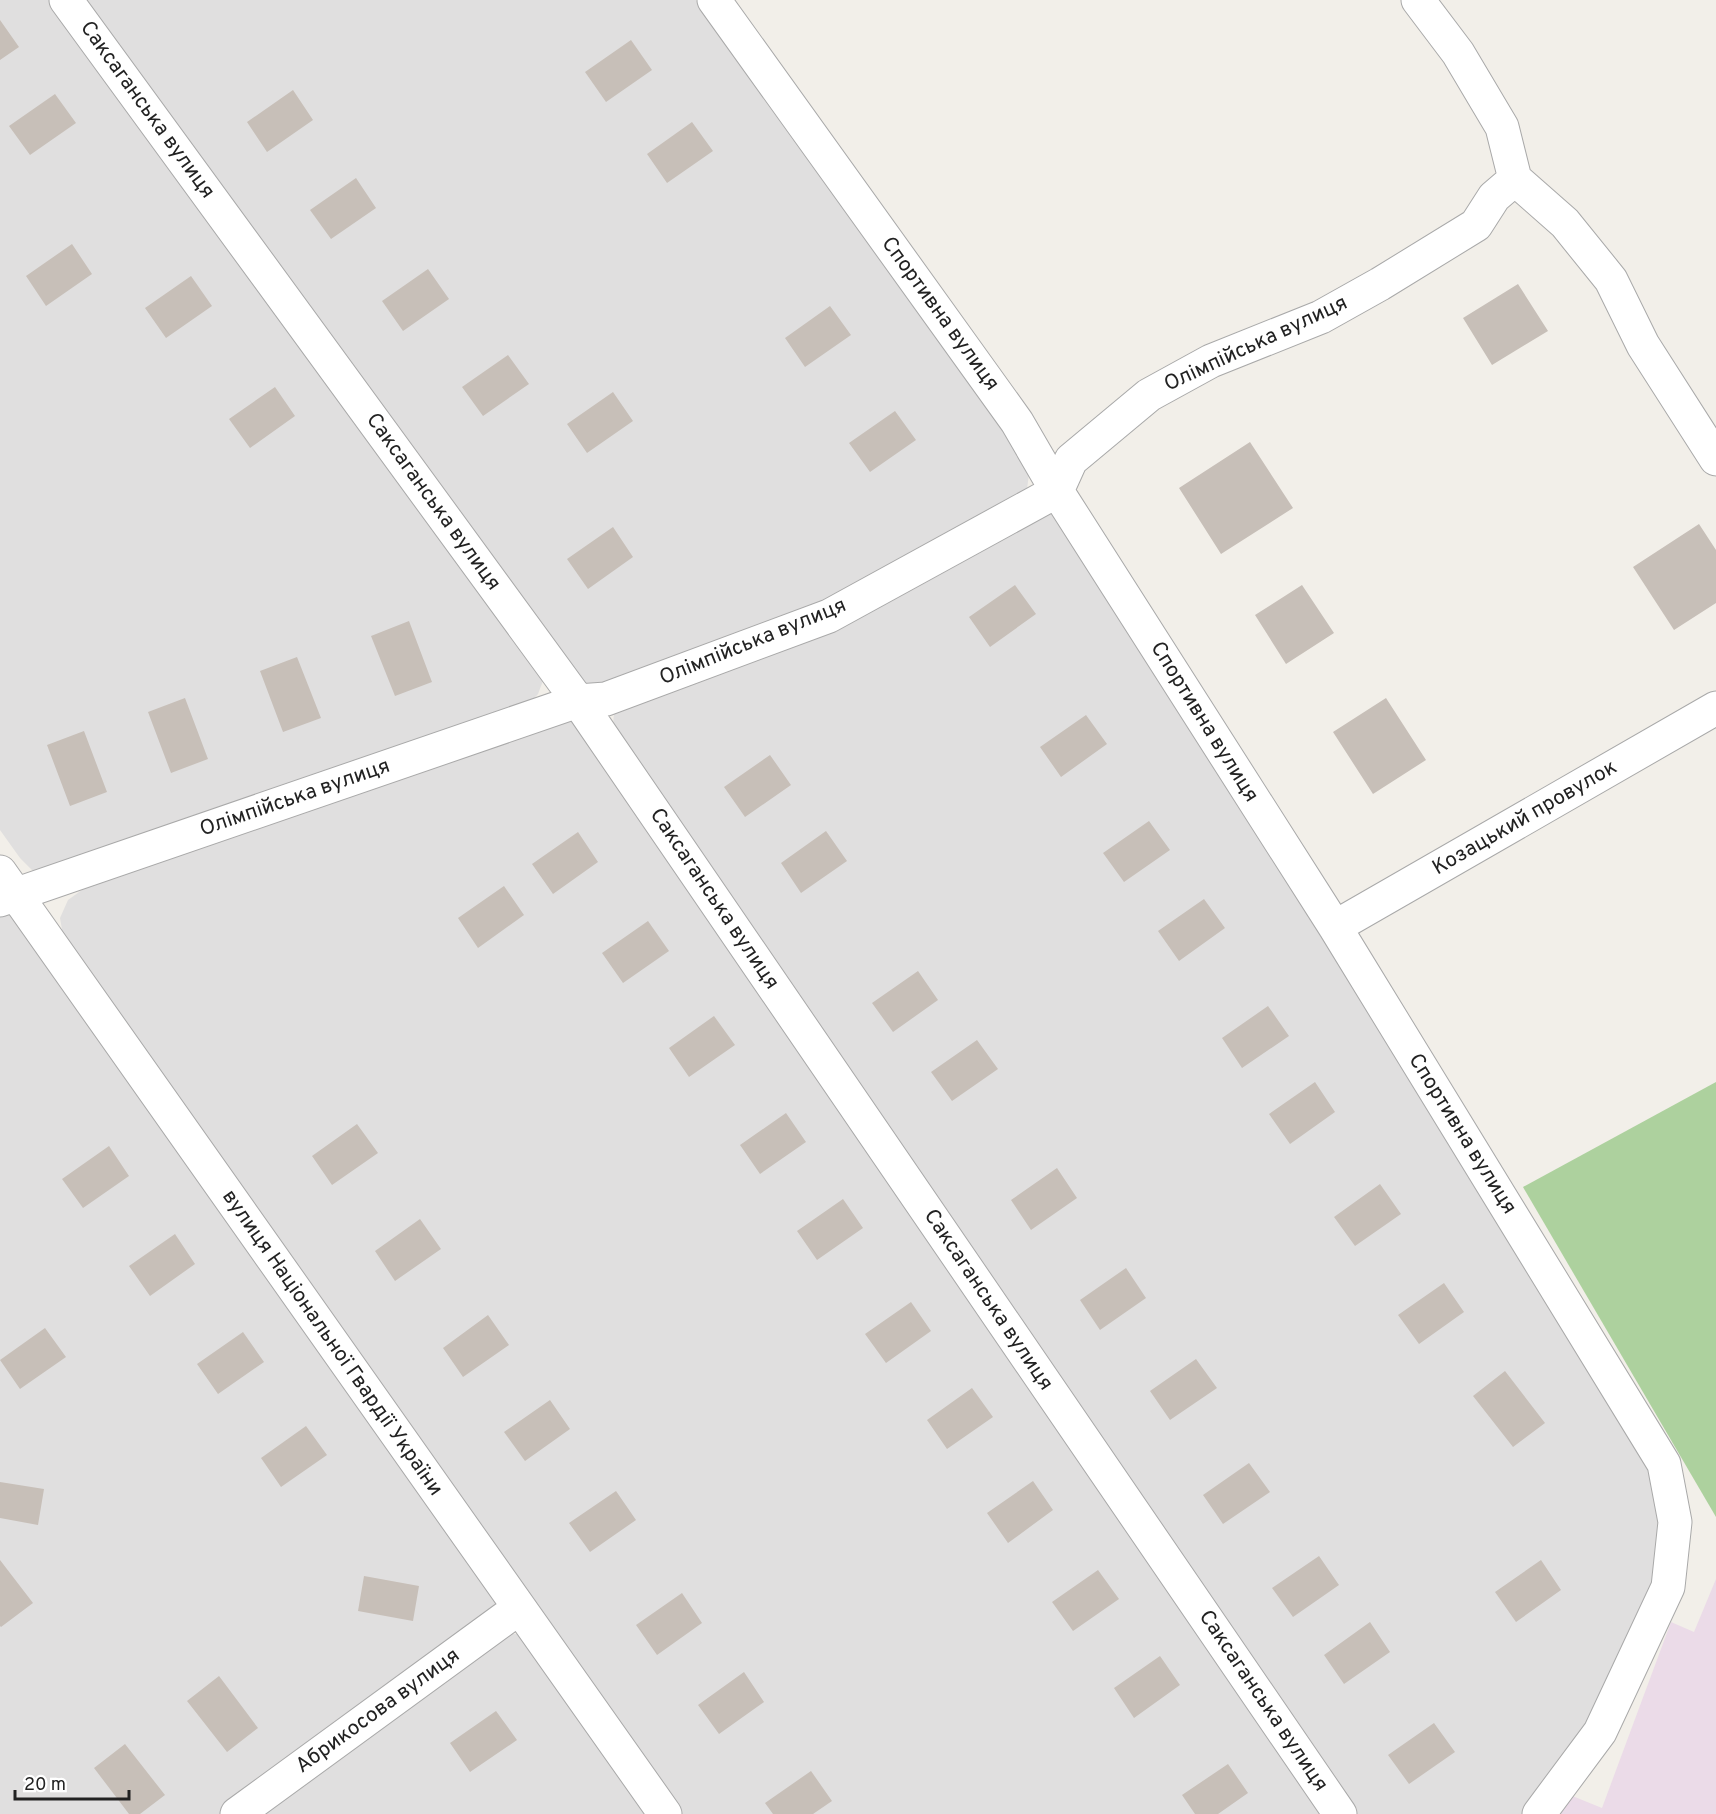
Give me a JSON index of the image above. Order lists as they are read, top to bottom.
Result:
{
  "streets": {
    "street": [
      "Саксаганська вулиця",
      "Спортивна вулиця",
      "Олімпійська вулиця",
      "Козацький провулок",
      "вулиця Національної Гвардії України",
      "Абрикосова вулиця"
    ]
  },
  "crossings": [
    ["Саксаганська вулиця", "Олімпійська вулиця"],
    ["Спортивна вулиця", "Олімпійська вулиця"],
    ["Спортивна вулиця", "Козацький провулок"],
    ["Олімпійська вулиця", "вулиця Національної Гвардії України"],
    ["вулиця Національної Гвардії України", "Абрикосова вулиця"]
  ],
  "scale_bar": "20 m"
}
